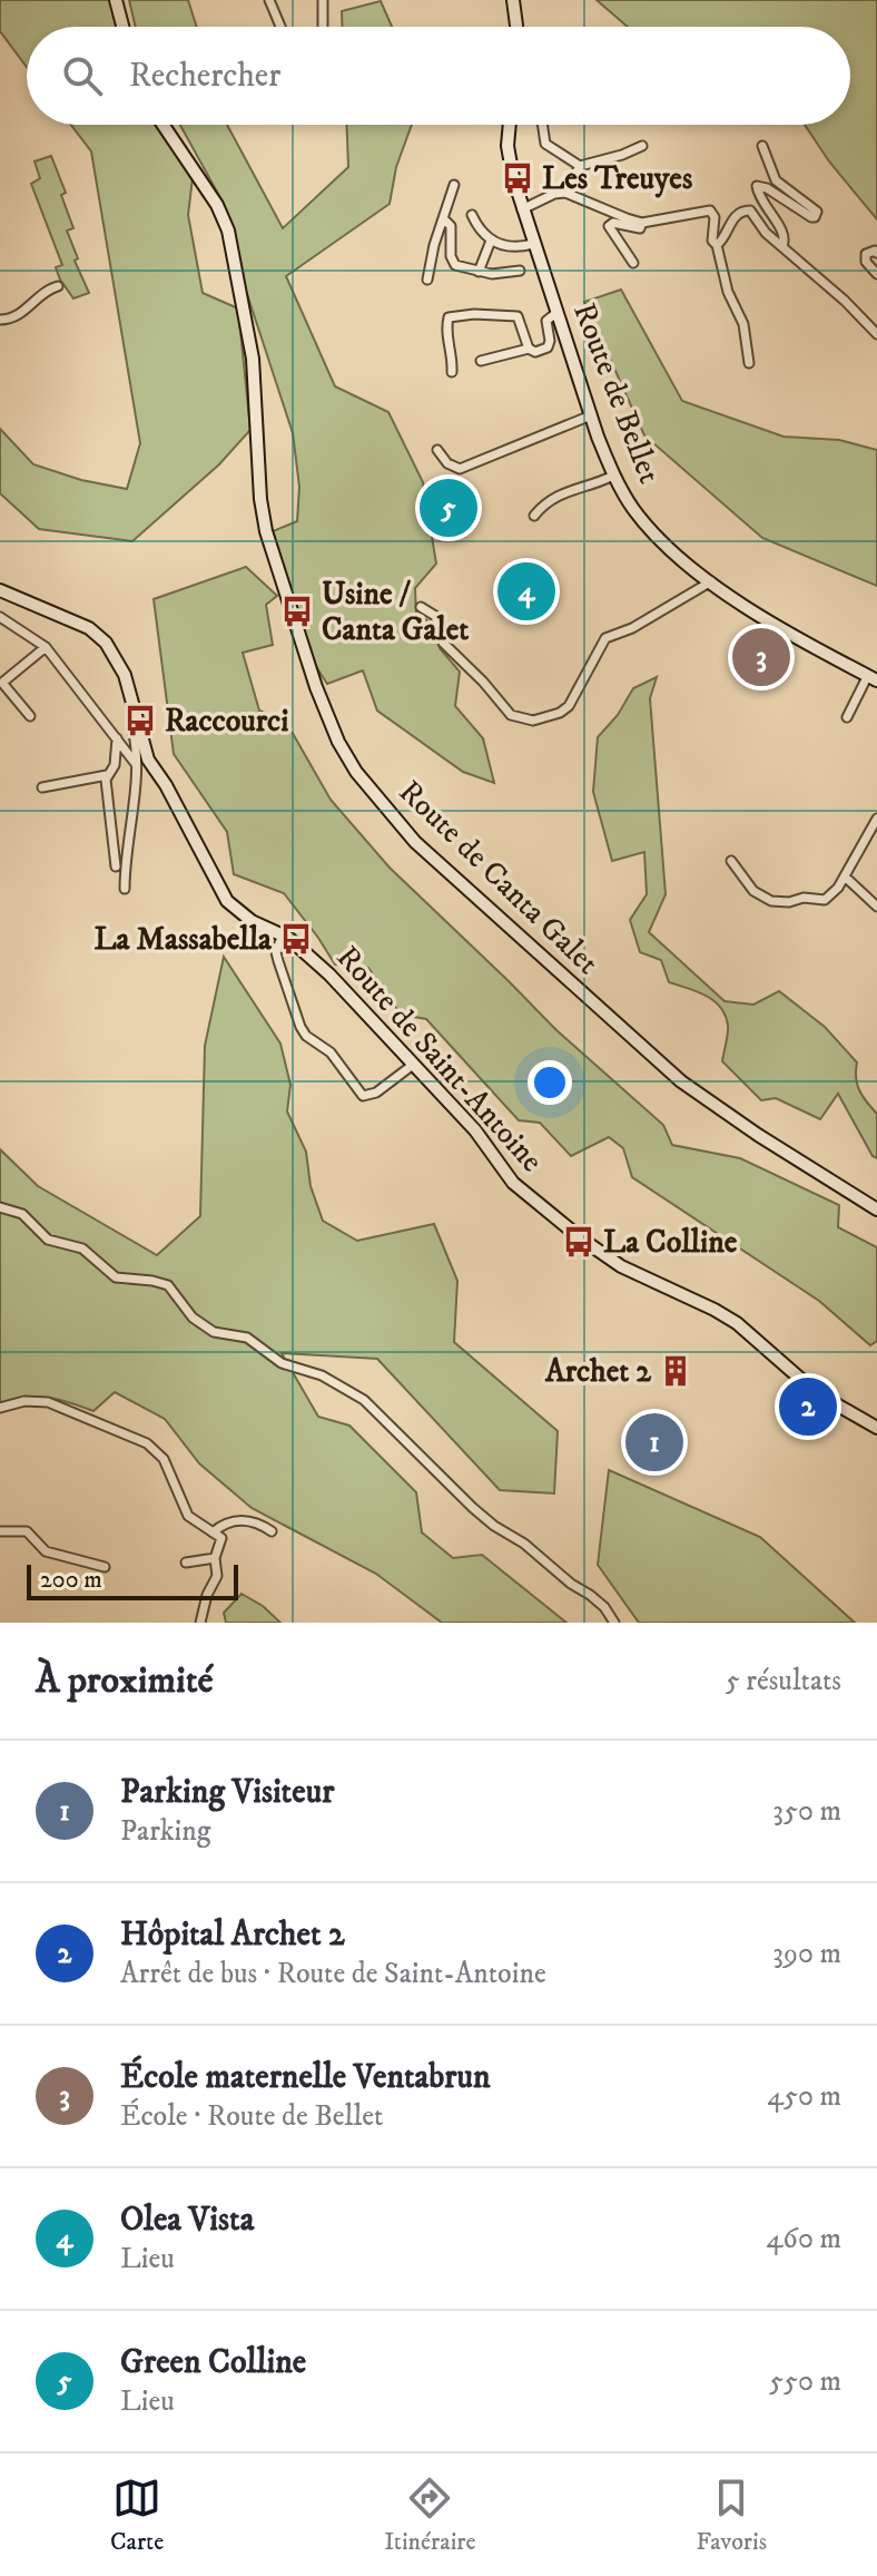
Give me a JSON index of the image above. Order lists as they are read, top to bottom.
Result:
{
  "streets": {
    "street": ["Route de Bellet", "Route de Canta Galet", "Route de Saint-Antoine"]
  },
  "places": {
    "bus stop": [
      "Les Treuyes",
      "Usine / Canta Galet",
      "Raccourci",
      "La Massabella",
      "La Colline"
    ],
    "building": ["Archet 2"]
  },
  "scale_bar": "200 m",
  "page": {
    "search": "Rechercher",
    "pins": [
      "5",
      "4",
      "3",
      "2",
      "1"
    ],
    "scale": "200 m",
    "heading": ["À proximité", "5 résultats"],
    "list": [
      {
        "mark": "1",
        "name": "Parking Visiteur",
        "note": "Parking",
        "value": "350 m"
      },
      {
        "mark": "2",
        "name": "Hôpital Archet 2",
        "note": "Arrêt de bus · Route de Saint-Antoine",
        "value": "390 m"
      },
      {
        "mark": "3",
        "name": "École maternelle Ventabrun",
        "note": "École · Route de Bellet",
        "value": "450 m"
      },
      {
        "mark": "4",
        "name": "Olea Vista",
        "note": "Lieu",
        "value": "460 m"
      },
      {
        "mark": "5",
        "name": "Green Colline",
        "note": "Lieu",
        "value": "550 m"
      }
    ],
    "nav": ["Carte", "Itinéraire", "Favoris"]
  }
}
